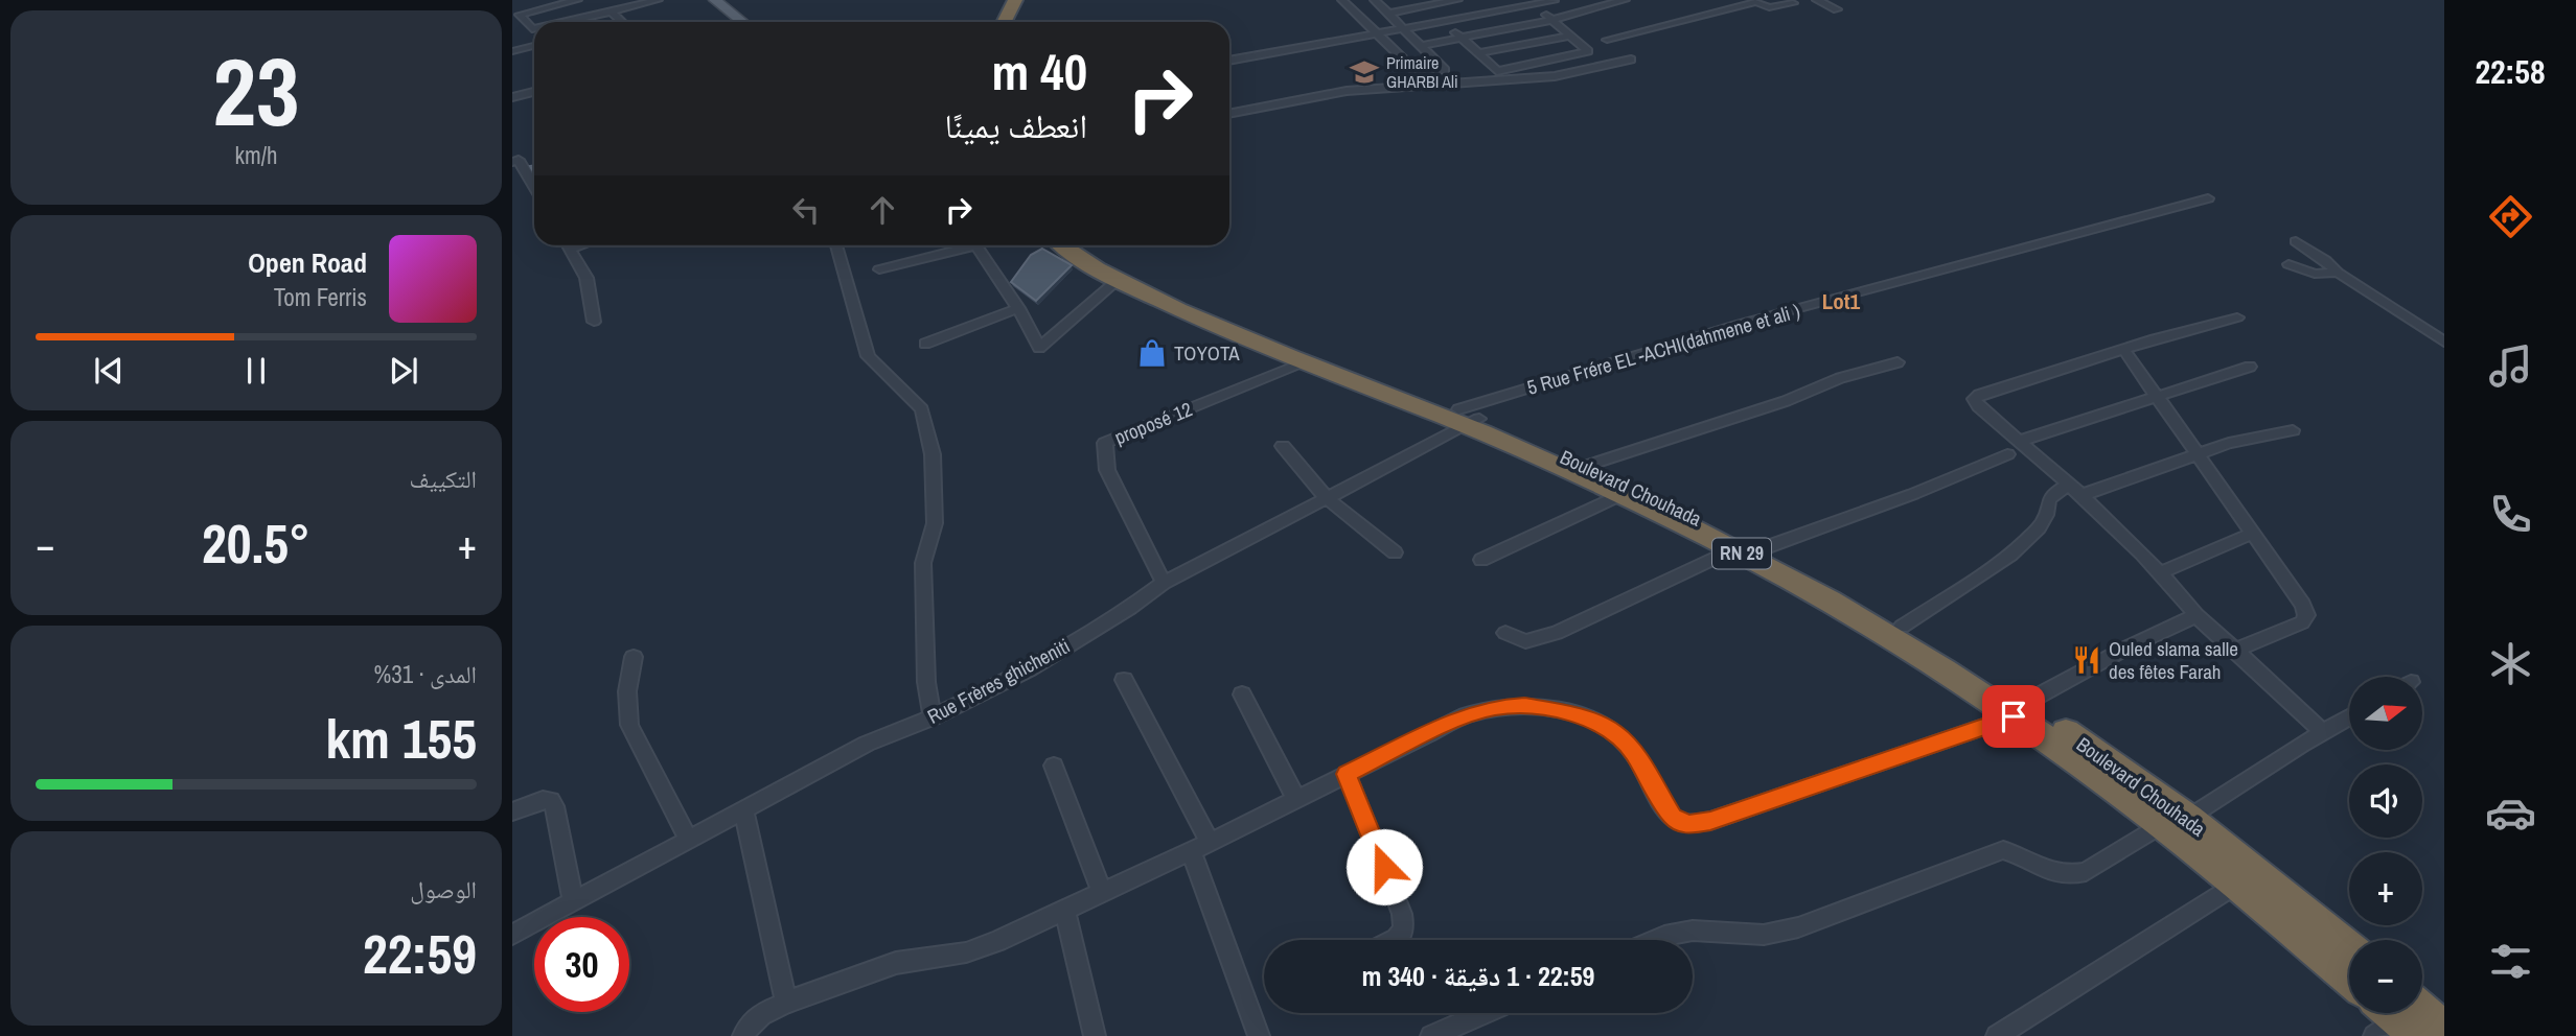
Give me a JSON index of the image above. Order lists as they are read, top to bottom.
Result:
{
  "streets": {
    "highway": ["Boulevard Chouhada", "RN 29"],
    "street": ["5 Rue Frére EL -ACHI(dahmene et ali )", "proposé 12", "Rue Frères ghicheniti"]
  },
  "crossings": [
    ["5 Rue Frére EL -ACHI(dahmene et ali )", "Boulevard Chouhada"],
    ["5 Rue Frére EL -ACHI(dahmene et ali )", "RN 29"],
    ["5 Rue Frére EL -ACHI(dahmene et ali )", "Rue Frères ghicheniti"],
    ["proposé 12", "RN 29"],
    ["proposé 12", "Rue Frères ghicheniti"],
    ["Boulevard Chouhada", "RN 29"],
    ["Boulevard Chouhada", "Rue Frères ghicheniti"],
    ["RN 29", "Rue Frères ghicheniti"]
  ],
  "districts": ["Lot1"],
  "places": {
    "school or university": ["Primaire GHARBI Ali"],
    "shop": ["TOYOTA"],
    "restaurant": ["Ouled slama salle des fêtes Farah"]
  },
  "north": "right",
  "page": {
    "tabs": "22:58",
    "tile": [
      ["23", "km/h"],
      "التكييف",
      ["المدى · 31%", "155 km"],
      ["الوصول", "22:59"]
    ],
    "turn": ["40 m", "انعطف يمينًا"],
    "song": ["Open Road", "Tom Ferris"],
    "heat": ["−", "20.5°", "+"],
    "map_buttons": ["+", "−"],
    "limit": "30",
    "trip": "22:59 · 1 دقيقة · 340 m"
  }
}
